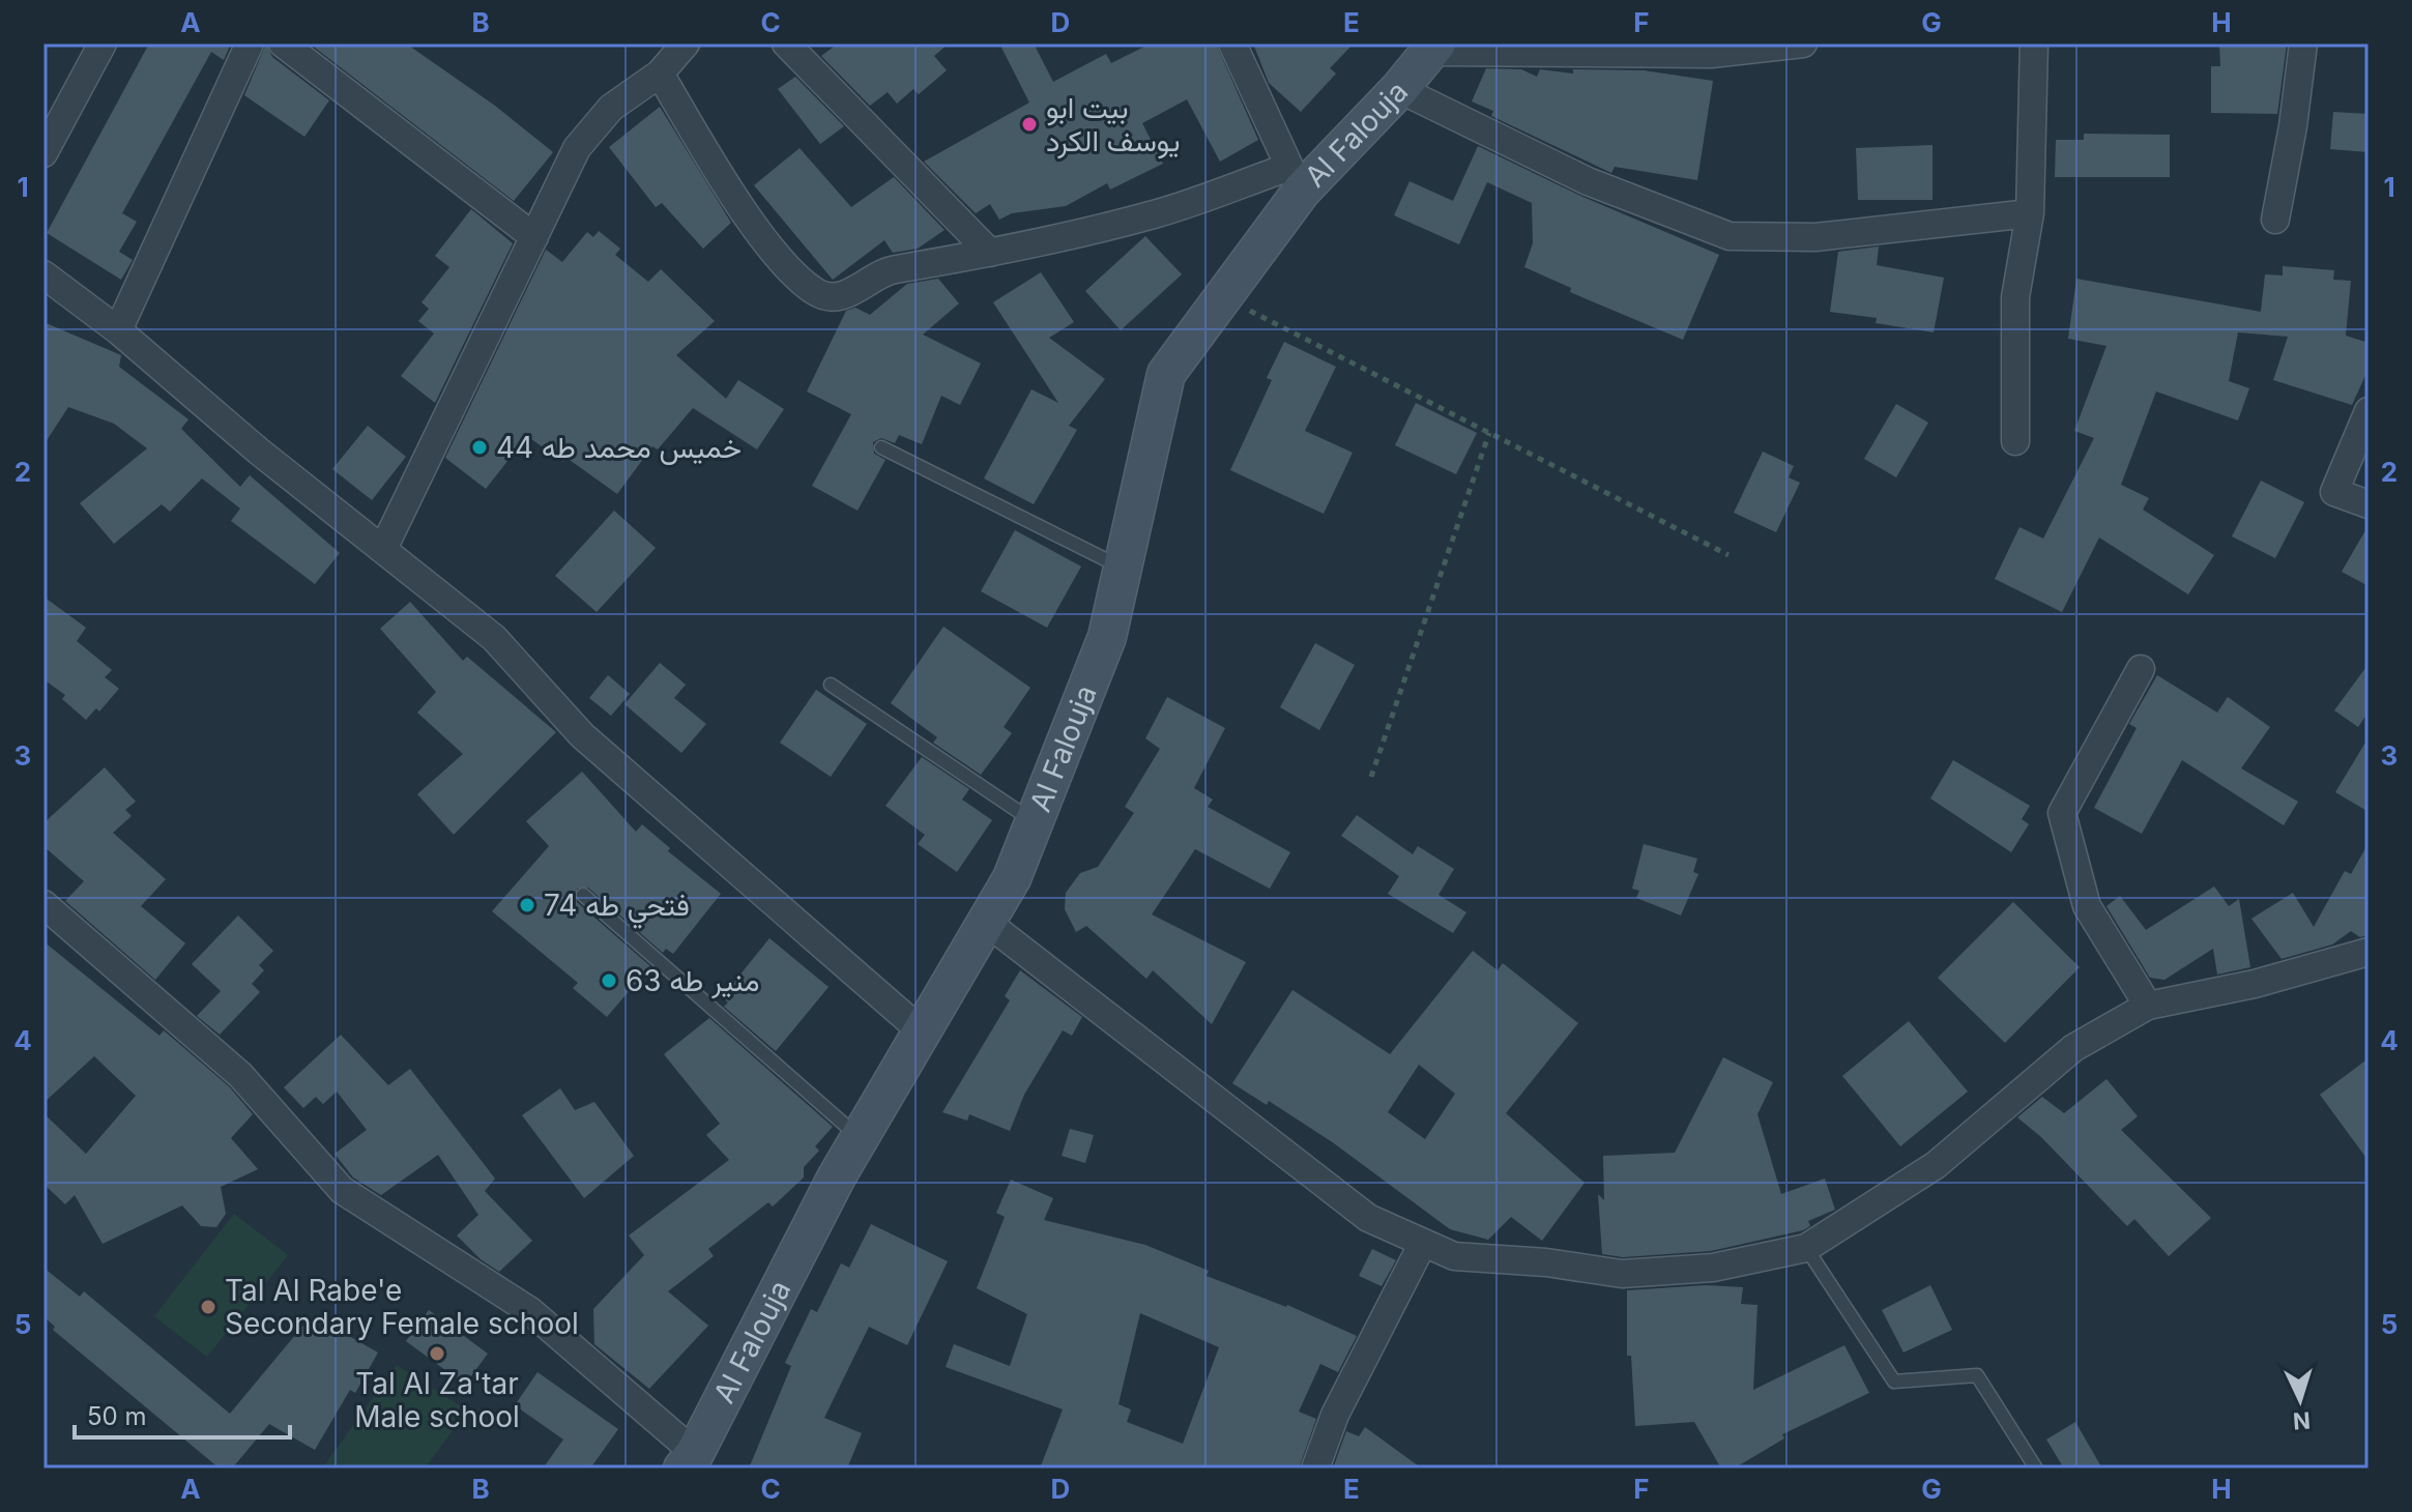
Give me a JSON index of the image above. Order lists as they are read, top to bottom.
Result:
{
  "streets": {
    "main road": ["Al Falouja"]
  },
  "places": [
    "بيت ابو يوسف الكرد",
    "خميس محمد طه 44",
    "فتحي طه 74",
    "منير طه 63",
    "Tal Al Rabe'e Secondary Female school",
    "Tal Al Za'tar Male school"
  ],
  "scale_bar": "50 m",
  "north": "bottom",
  "grid": {
    "columns": [
      "A",
      "B",
      "C",
      "D",
      "E",
      "F",
      "G",
      "H"
    ],
    "rows": [
      "1",
      "2",
      "3",
      "4",
      "5"
    ]
  }
}
